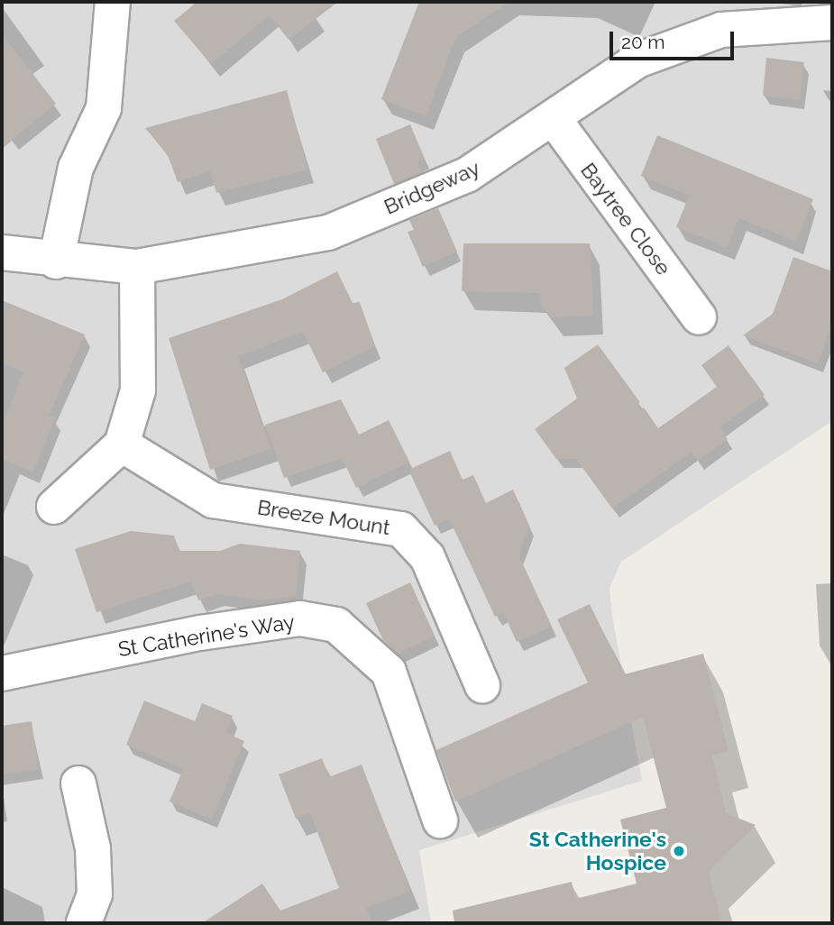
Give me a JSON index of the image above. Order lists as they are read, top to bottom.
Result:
{
  "streets": {
    "street": [
      "Bridgeway",
      "Baytree Close",
      "Breeze Mount",
      "St Catherine's Way"
    ]
  },
  "crossings": [
    ["Bridgeway", "Baytree Close"]
  ],
  "places": ["St Catherine's Hospice"],
  "scale_bar": "20 m"
}
